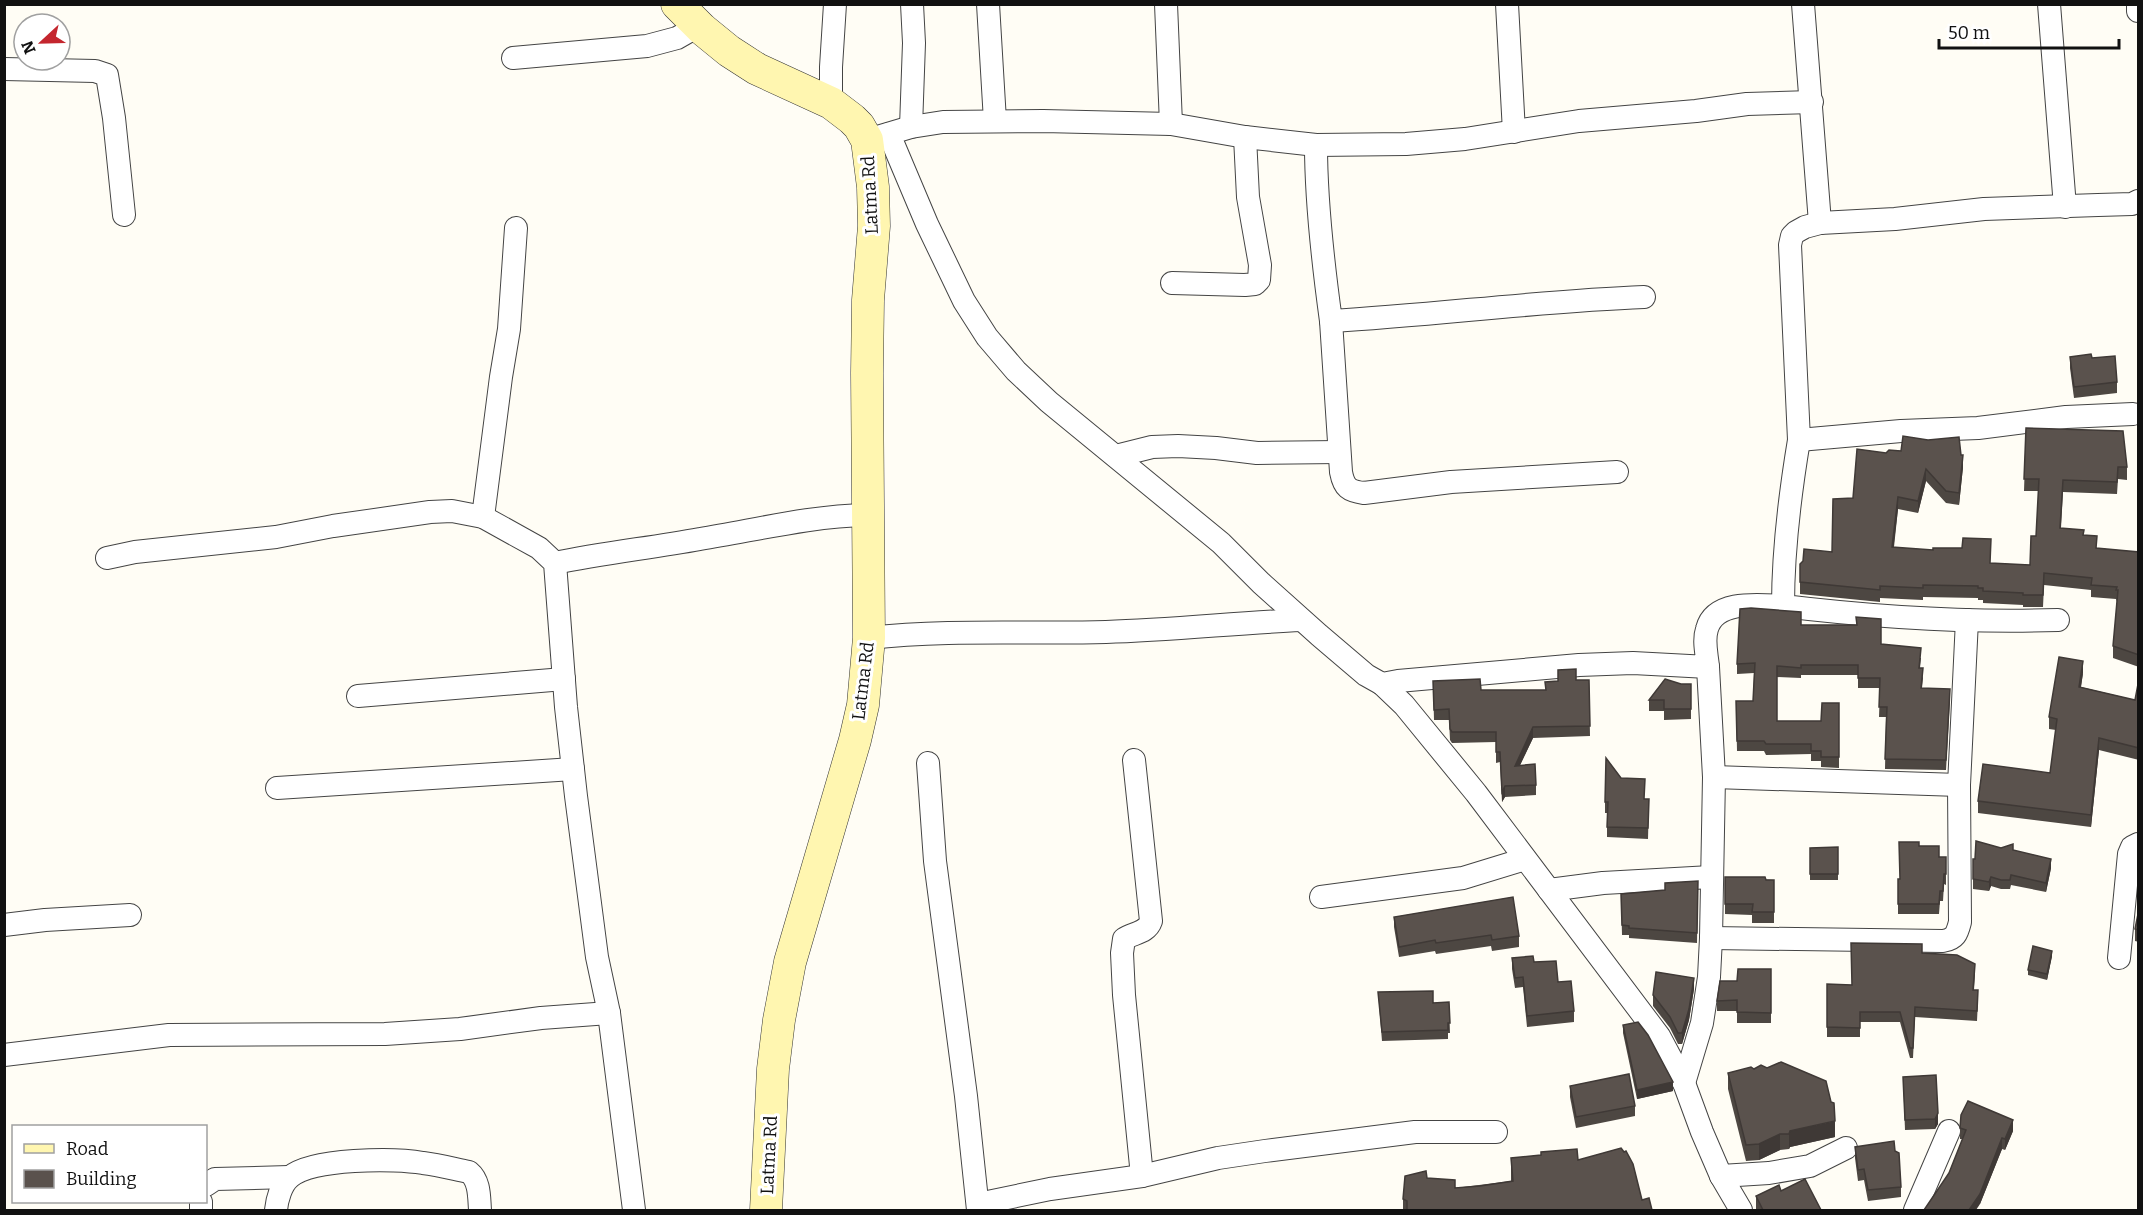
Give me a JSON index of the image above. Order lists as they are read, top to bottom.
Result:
{
  "streets": {
    "street": ["Latma Rd"]
  },
  "legend": ["Road", "Building"],
  "scale_bar": "50 m",
  "north": "left"
}
